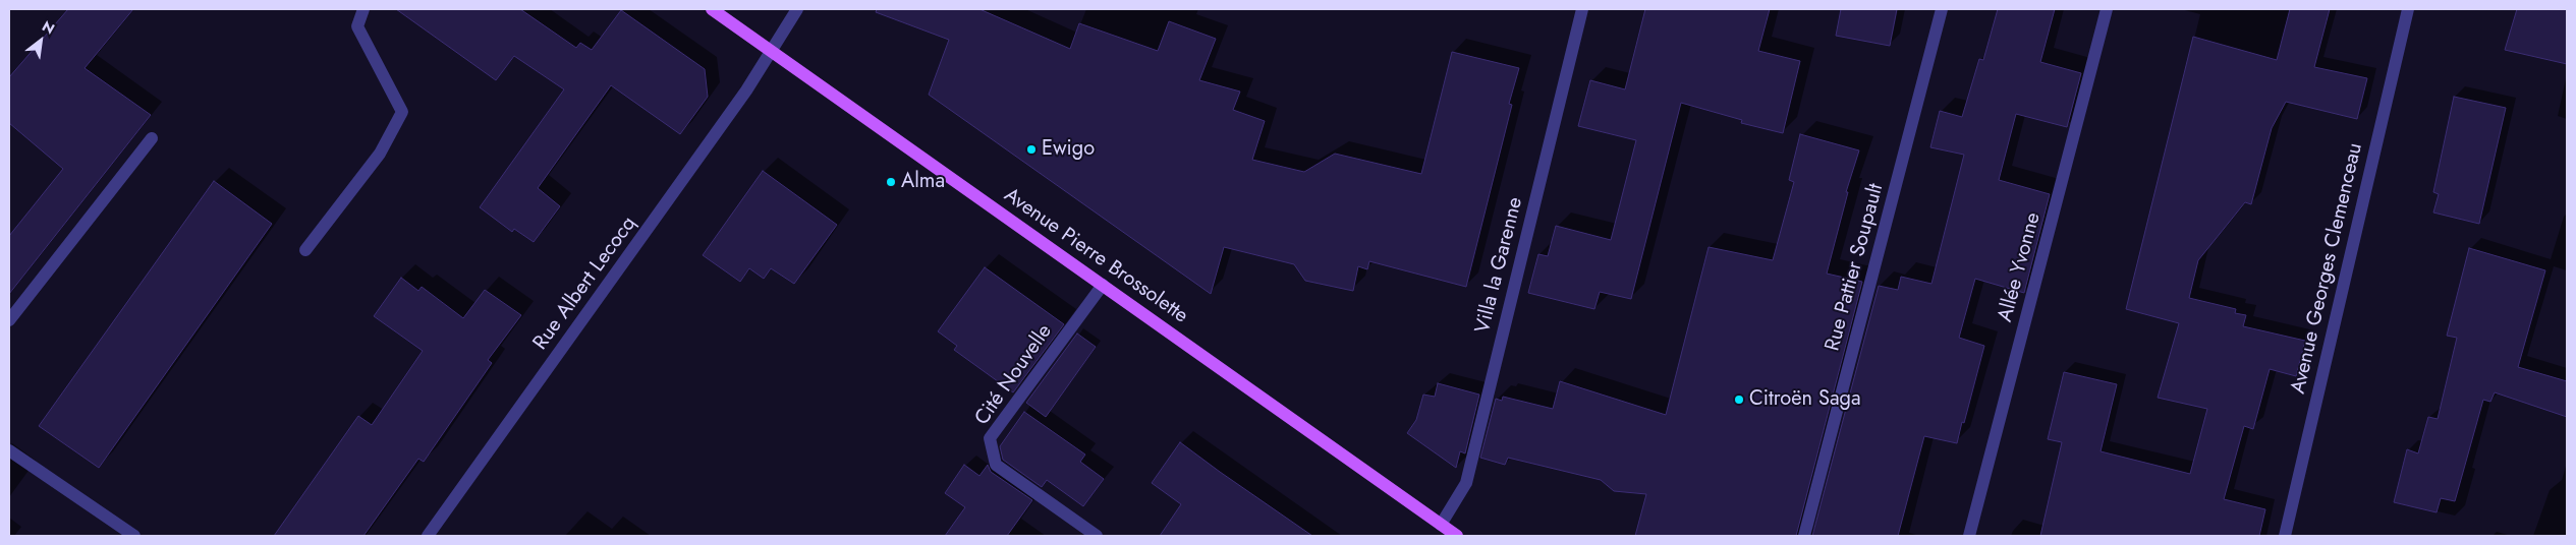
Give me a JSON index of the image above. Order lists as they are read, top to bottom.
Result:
{
  "streets": {
    "main road": ["Avenue Pierre Brossolette"],
    "street": [
      "Villa la Garenne",
      "Rue Pattier Soupault",
      "Allée Yvonne",
      "Avenue Georges Clemenceau",
      "Rue Albert Lecocq",
      "Cité Nouvelle"
    ]
  },
  "crossings": [
    ["Avenue Pierre Brossolette", "Villa la Garenne"],
    ["Avenue Pierre Brossolette", "Rue Albert Lecocq"],
    ["Avenue Pierre Brossolette", "Cité Nouvelle"]
  ],
  "places": ["Ewigo", "Alma", "Citroën Saga"],
  "north": "top right"
}
